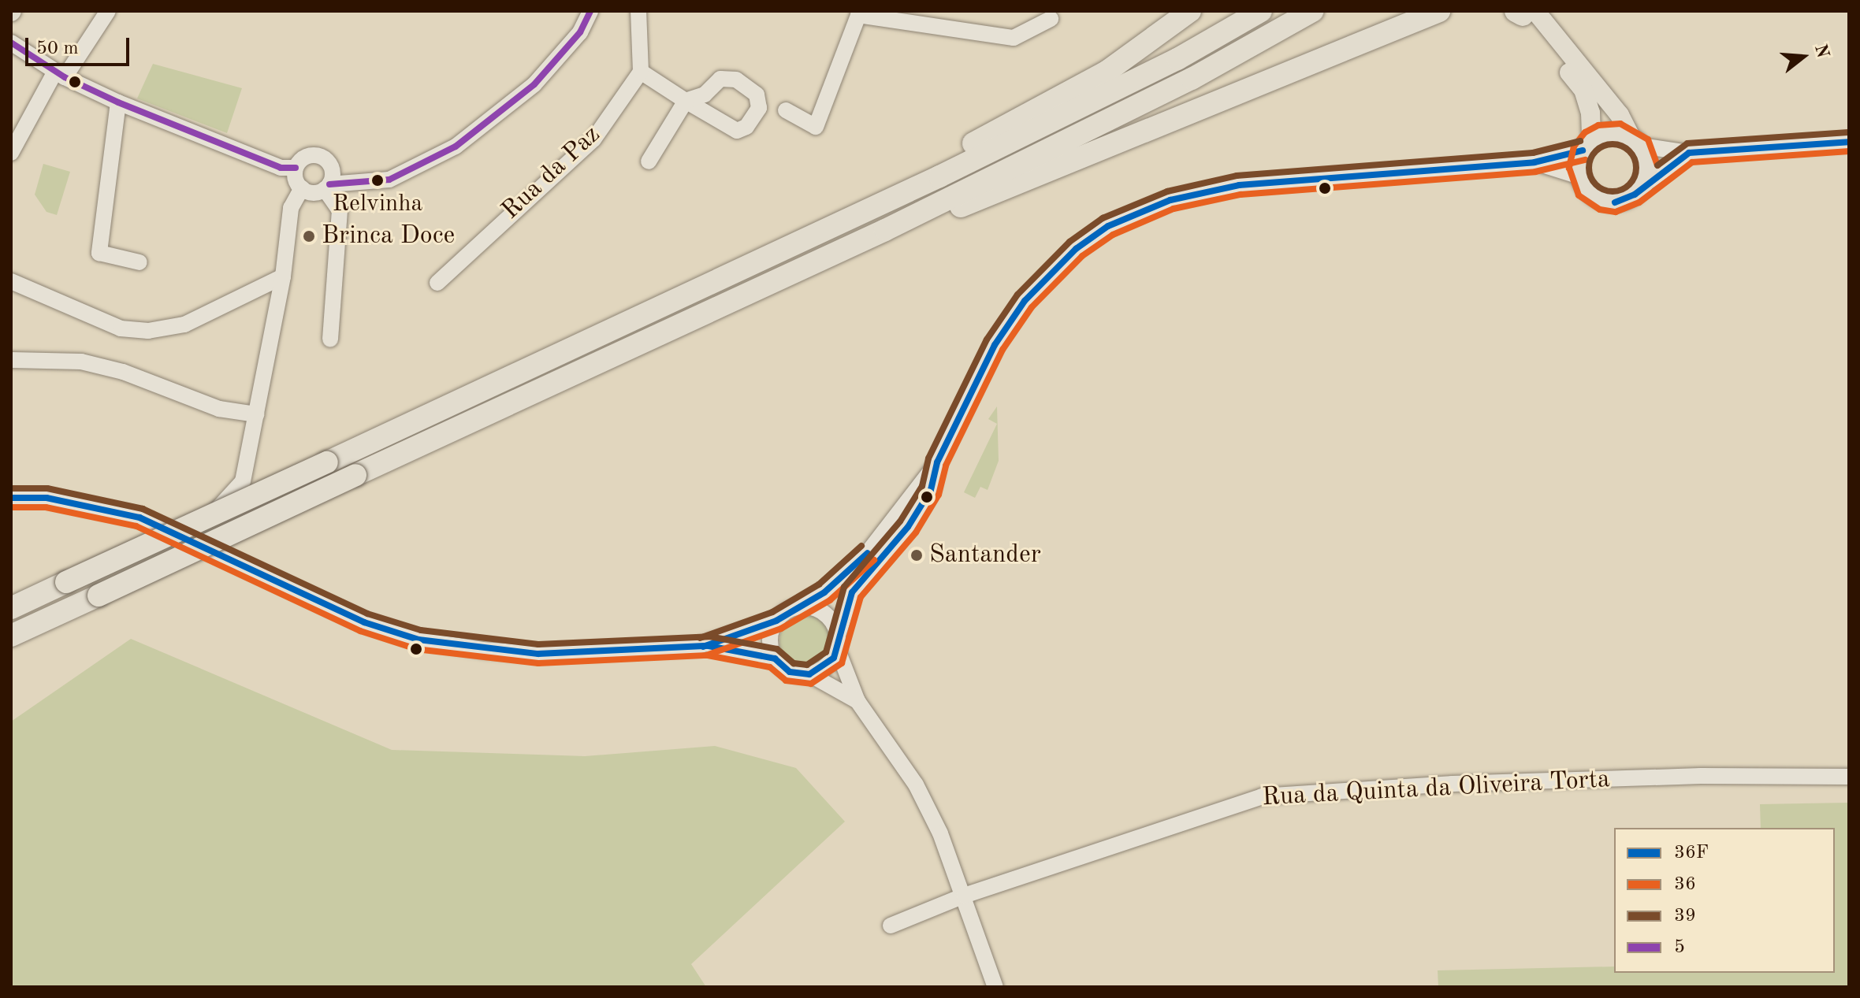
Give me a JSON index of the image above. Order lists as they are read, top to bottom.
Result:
{
  "streets": {
    "street": ["Rua da Paz", "Rua da Quinta da Oliveira Torta"]
  },
  "places": ["Relvinha", "Brinca Doce", "Santander"],
  "lines": [
    "transit line 5",
    "transit line 36",
    "transit line 39",
    "transit line 36F"
  ],
  "legend": [
    "36F",
    "36",
    "39",
    "5"
  ],
  "scale_bar": "50 m",
  "north": "right"
}
